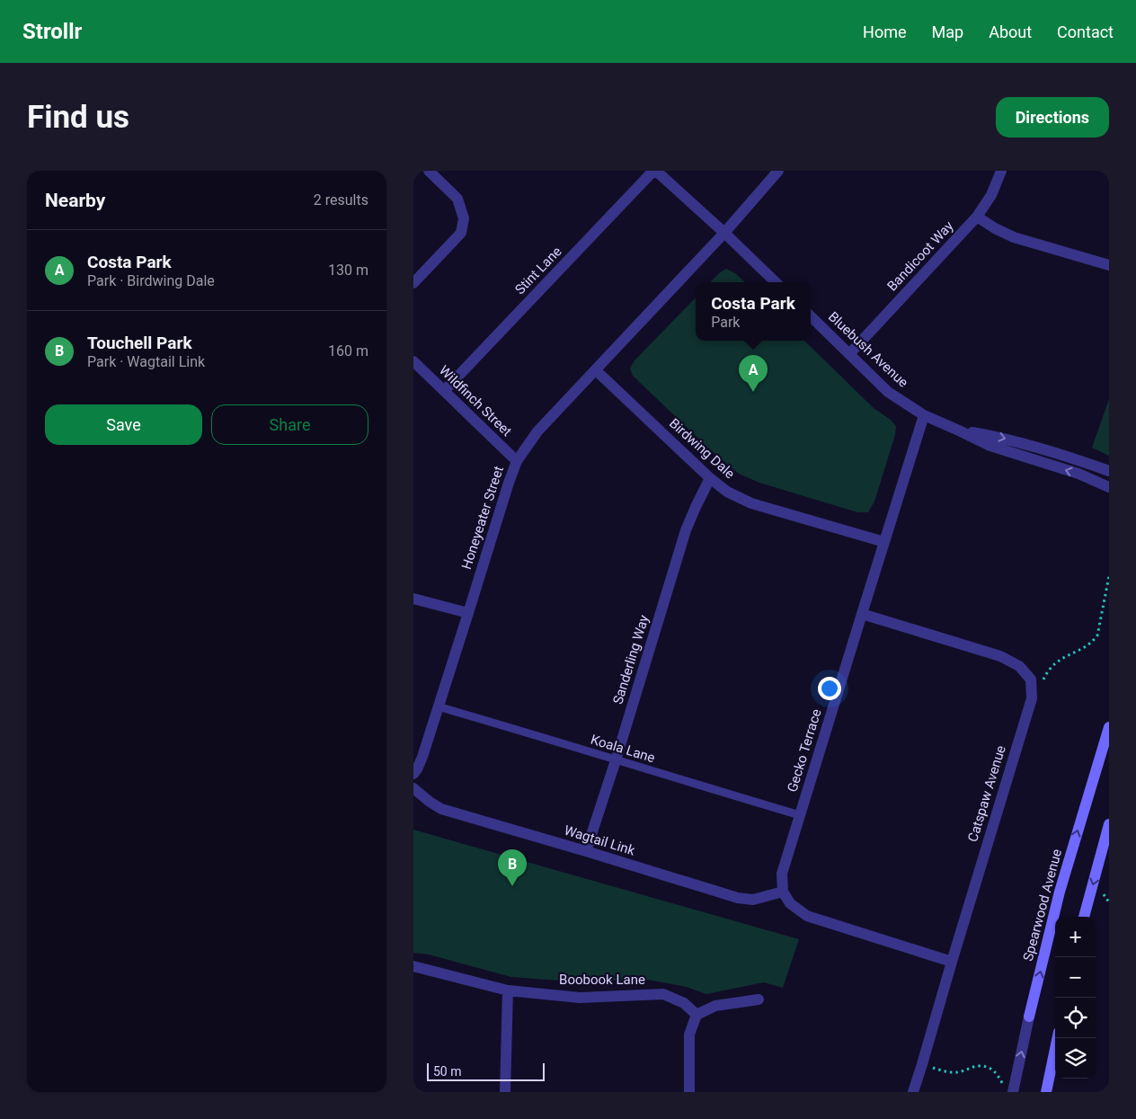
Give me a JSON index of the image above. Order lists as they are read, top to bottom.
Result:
{
  "streets": {
    "main road": ["Spearwood Avenue"],
    "street": [
      "Bandicoot Way",
      "Stint Lane",
      "Bluebush Avenue",
      "Wildfinch Street",
      "Birdwing Dale",
      "Honeyeater Street",
      "Sanderling Way",
      "Gecko Terrace",
      "Catspaw Avenue",
      "Wagtail Link",
      "Boobook Lane"
    ],
    "lane": ["Koala Lane"]
  },
  "crossings": [
    ["Bandicoot Way", "Bluebush Avenue"],
    ["Stint Lane", "Wildfinch Street"],
    ["Bluebush Avenue", "Gecko Terrace"],
    ["Wildfinch Street", "Honeyeater Street"],
    ["Birdwing Dale", "Honeyeater Street"],
    ["Birdwing Dale", "Sanderling Way"],
    ["Birdwing Dale", "Gecko Terrace"],
    ["Honeyeater Street", "Koala Lane"],
    ["Sanderling Way", "Koala Lane"],
    ["Sanderling Way", "Wagtail Link"],
    ["Koala Lane", "Gecko Terrace"],
    ["Gecko Terrace", "Catspaw Avenue"],
    ["Gecko Terrace", "Wagtail Link"]
  ],
  "scale_bar": "50 m",
  "page": {
    "header": "Strollr",
    "nav": [
      "Home",
      "Map",
      "About",
      "Contact"
    ],
    "buttons": [
      "Directions",
      ["Save", "Share"]
    ],
    "title": "Find us",
    "heading": ["Nearby", "2 results"],
    "list": [
      {
        "mark": "A",
        "name": "Costa Park",
        "note": "Park · Birdwing Dale",
        "value": "130 m"
      },
      {
        "mark": "B",
        "name": "Touchell Park",
        "note": "Park · Wagtail Link",
        "value": "160 m"
      }
    ],
    "popup": ["Costa Park", "Park"],
    "pins": ["A", "B"],
    "map_buttons": ["+", "−"],
    "scale": "50 m"
  }
}
